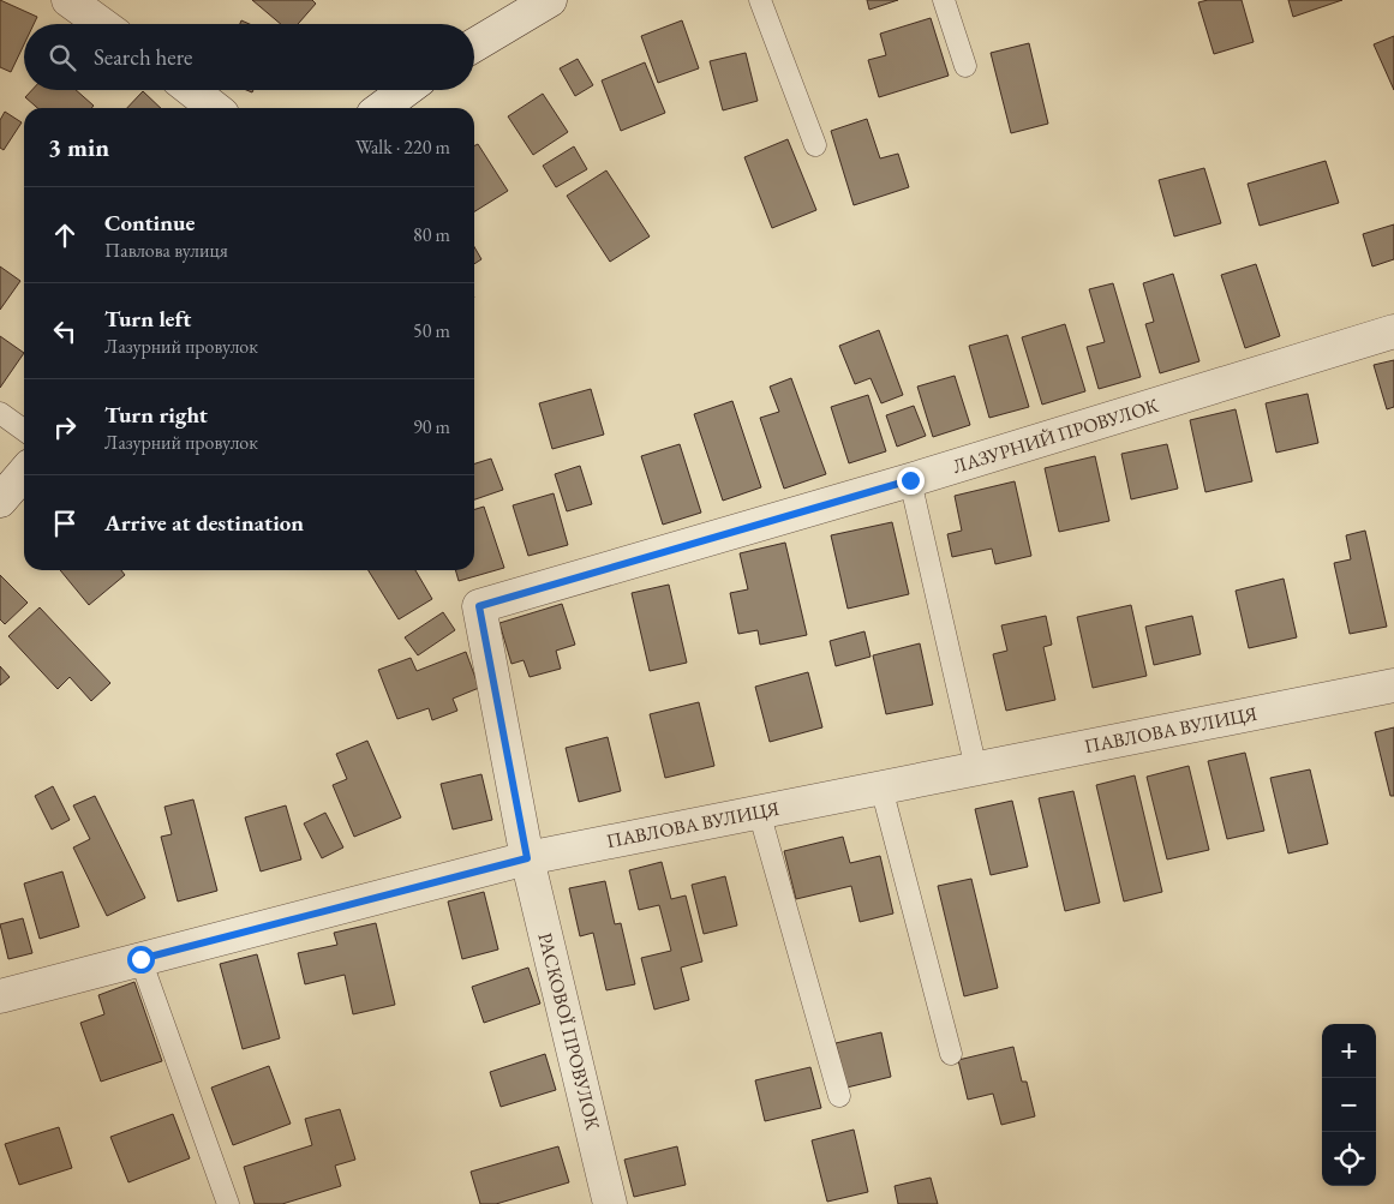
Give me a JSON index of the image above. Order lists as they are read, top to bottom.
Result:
{
  "streets": {
    "street": ["ЛАЗУРНИЙ ПРОВУЛОК", "ПАВЛОВА ВУЛИЦЯ", "РАСКОВОЇ ПРОВУЛОК"]
  },
  "crossings": [
    ["ЛАЗУРНИЙ ПРОВУЛОК", "ПАВЛОВА ВУЛИЦЯ"],
    ["ЛАЗУРНИЙ ПРОВУЛОК", "РАСКОВОЇ ПРОВУЛОК"],
    ["ПАВЛОВА ВУЛИЦЯ", "РАСКОВОЇ ПРОВУЛОК"]
  ],
  "page": {
    "search": "Search here",
    "heading": ["3 min", "Walk · 220 m"],
    "list": [
      ["Continue", "Павлова вулиця", "80 m"],
      ["Turn left", "Лазурний провулок", "50 m"],
      ["Turn right", "Лазурний провулок", "90 m"],
      "Arrive at destination"
    ],
    "map_buttons": ["+", "−"]
  }
}
